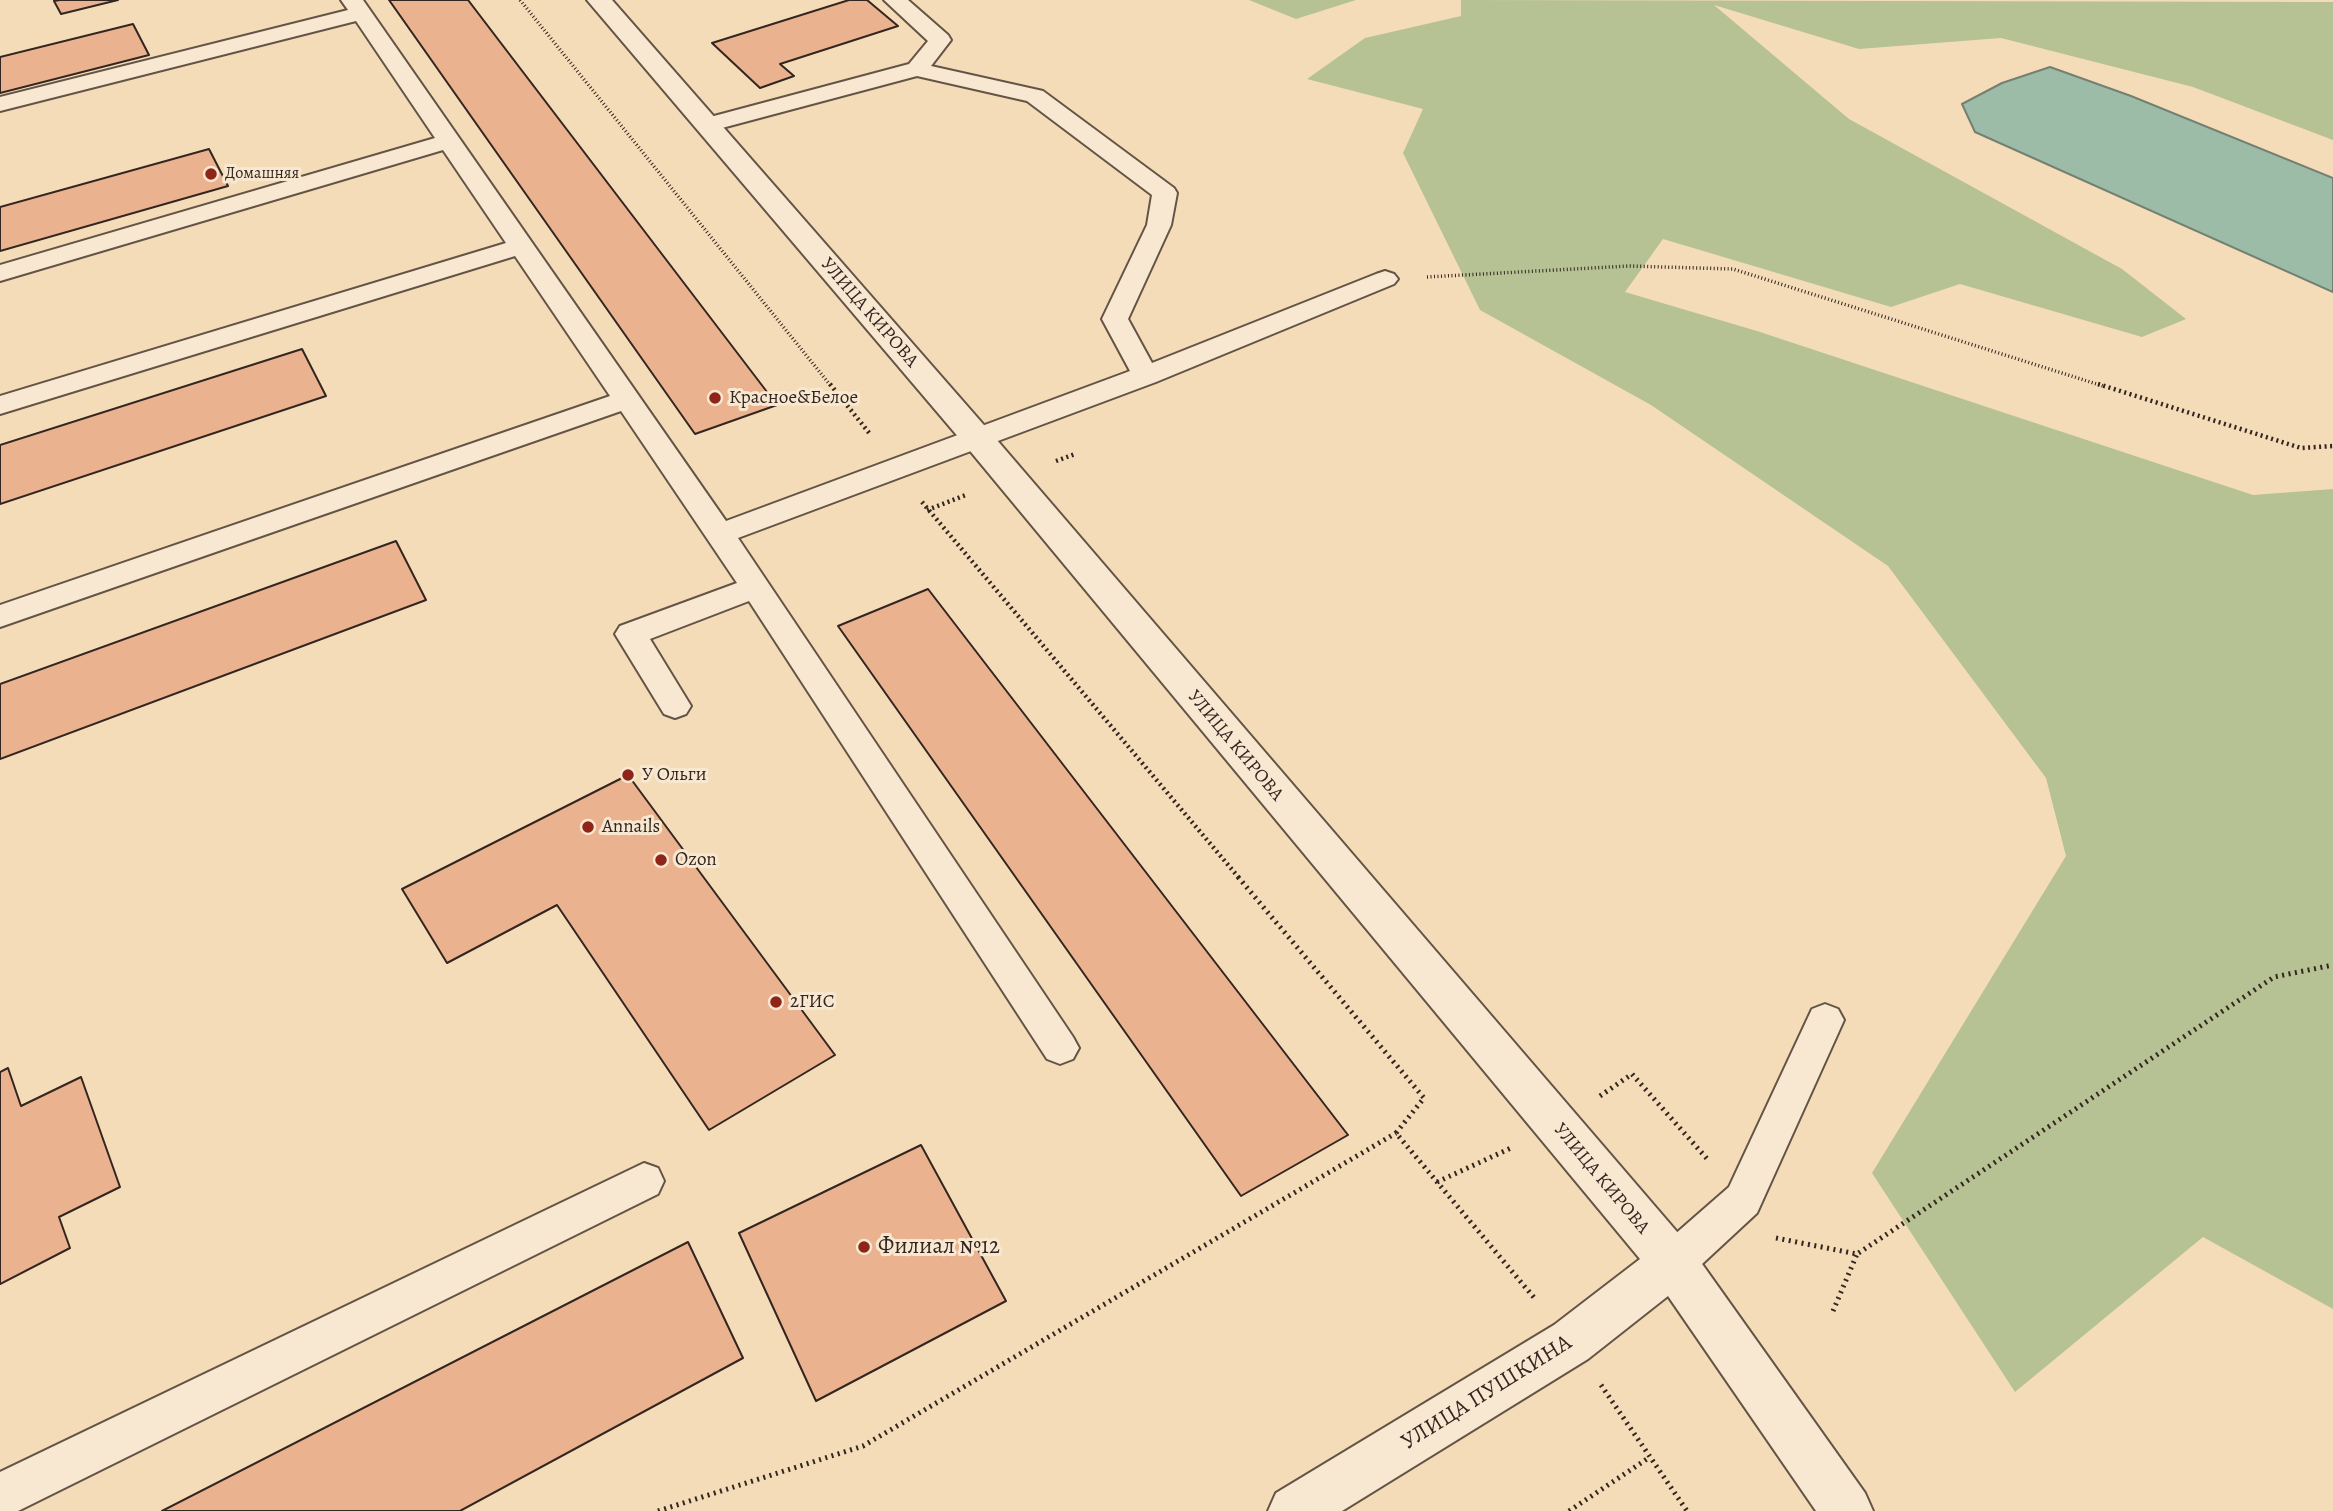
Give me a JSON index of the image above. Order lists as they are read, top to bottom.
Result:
{
  "streets": {
    "street": ["УЛИЦА КИРОВА", "УЛИЦА ПУШКИНА"]
  },
  "crossings": [
    ["УЛИЦА КИРОВА", "УЛИЦА ПУШКИНА"]
  ],
  "places": [
    "Домашняя",
    "Красное&Белое",
    "У Ольги",
    "Annails",
    "Ozon",
    "2ГИС",
    "Филиал №12"
  ]
}
